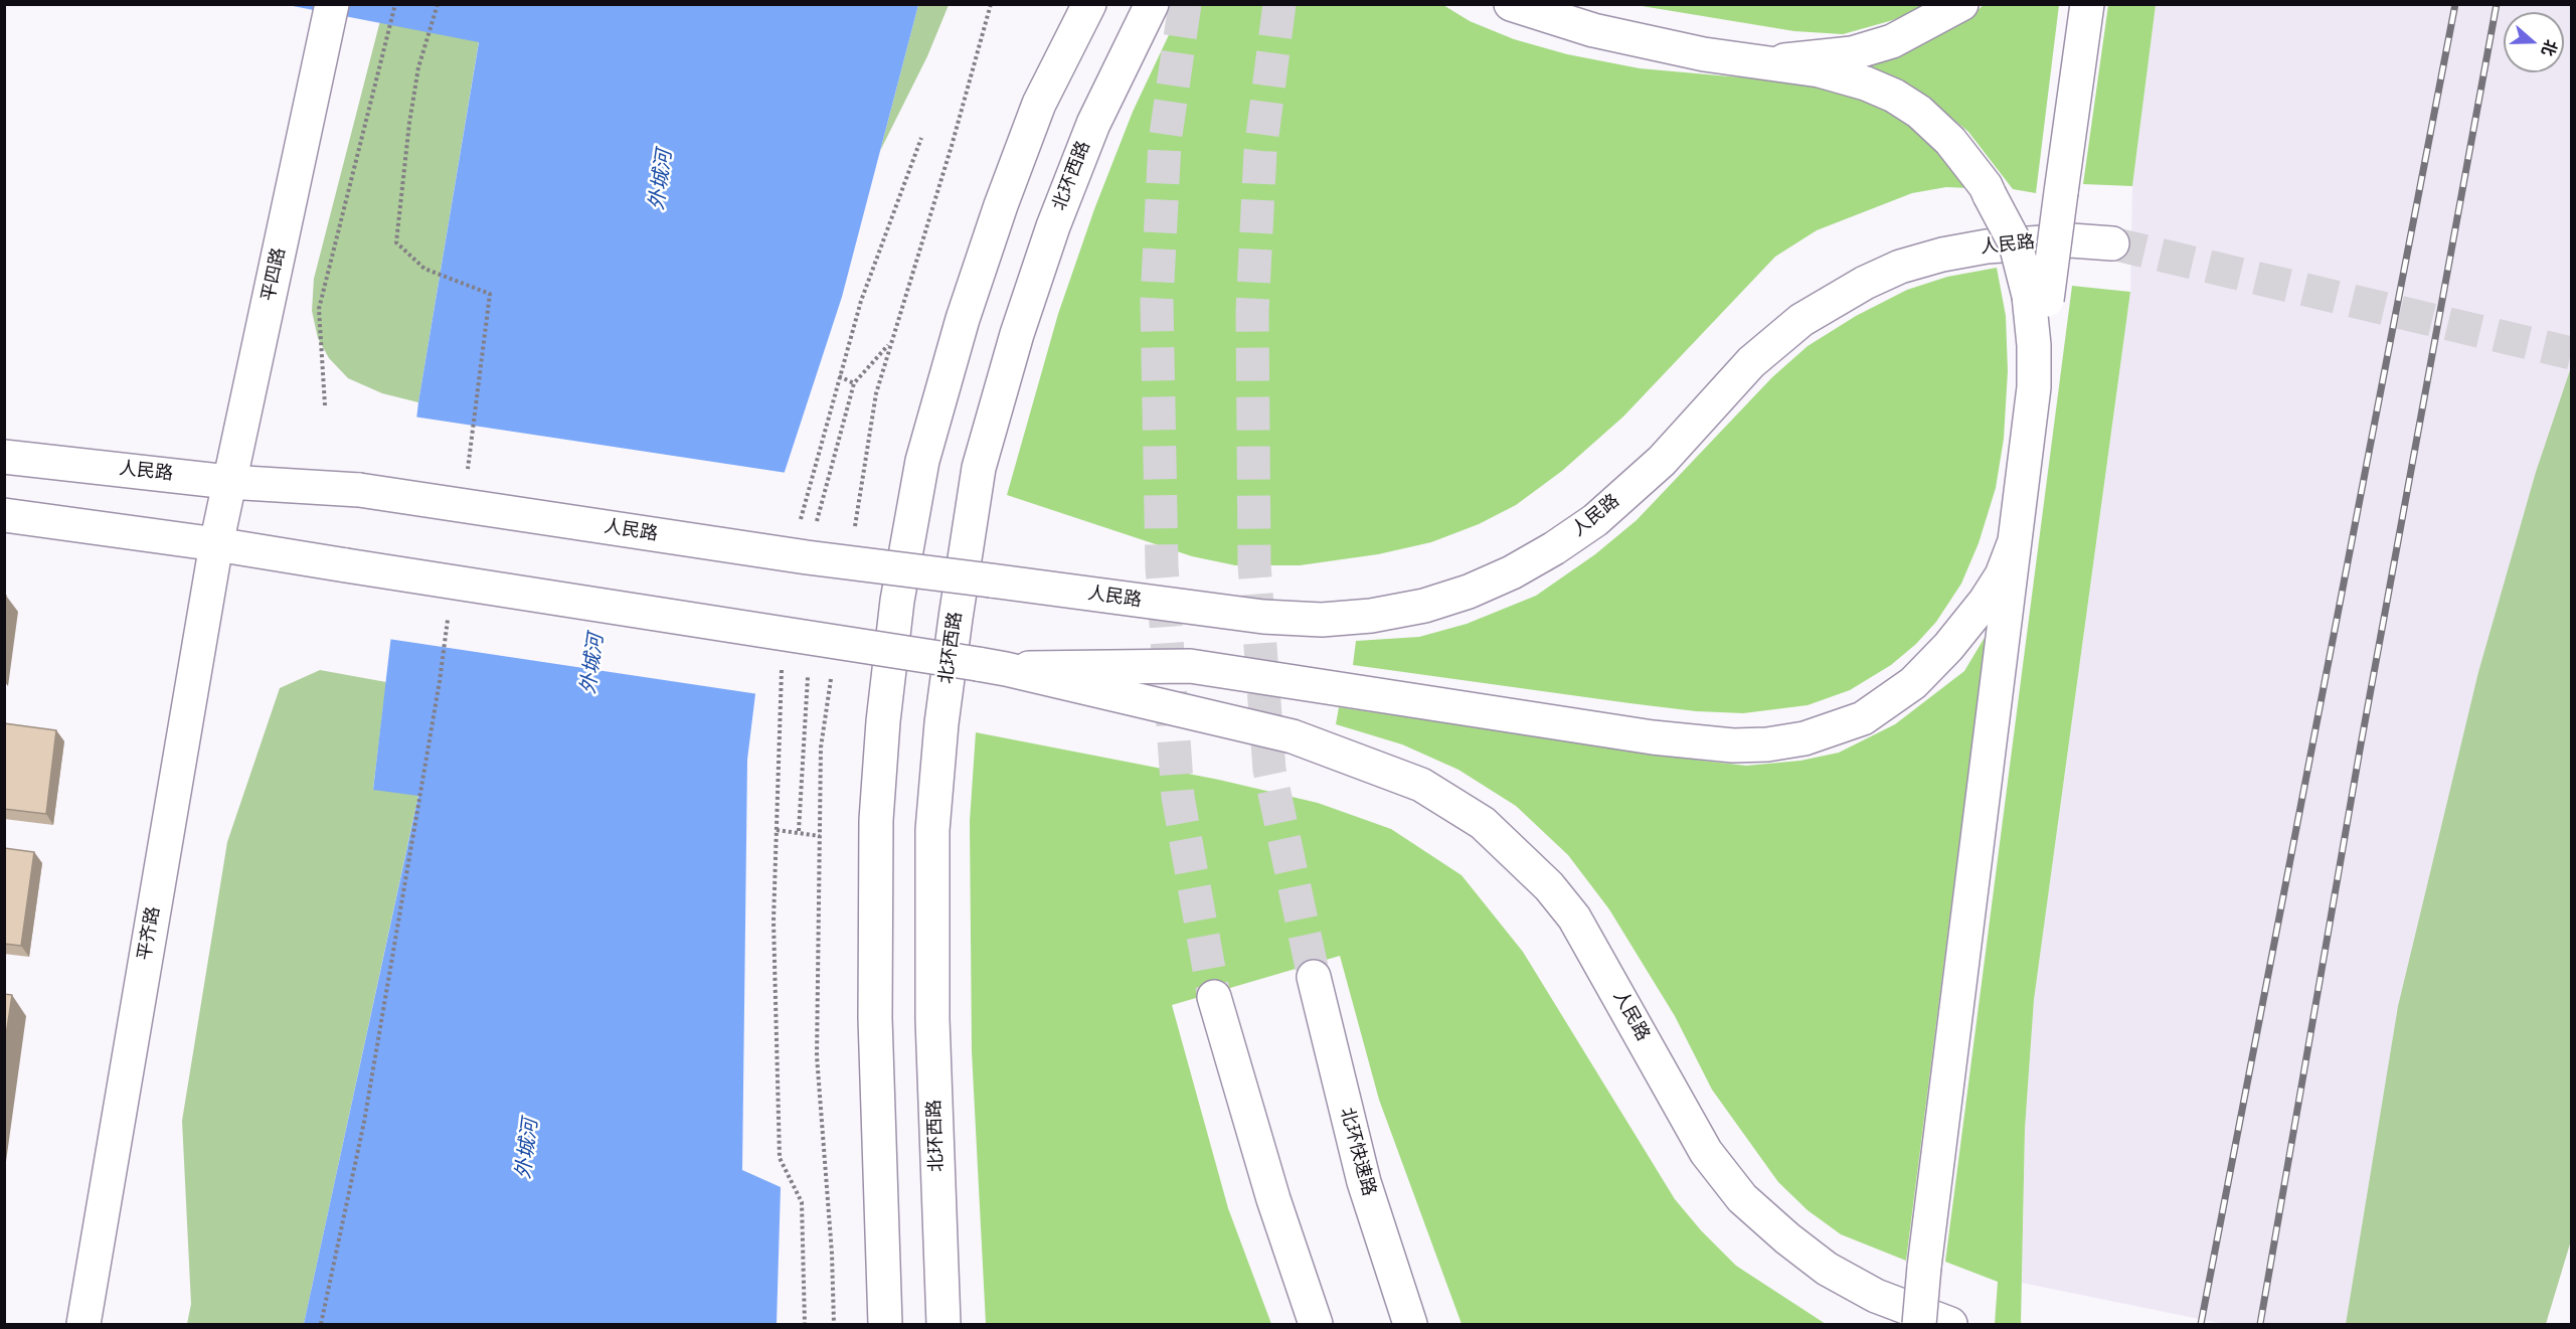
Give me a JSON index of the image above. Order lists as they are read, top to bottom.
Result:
{
  "streets": {
    "main road": [
      "北环西路",
      "人民路",
      "平四路",
      "平齐路",
      "北环快速路"
    ]
  },
  "crossings": [
    ["人民路", "平四路"],
    ["人民路", "平齐路"],
    ["平四路", "平齐路"]
  ],
  "water": ["外城河"],
  "north": "right"
}
